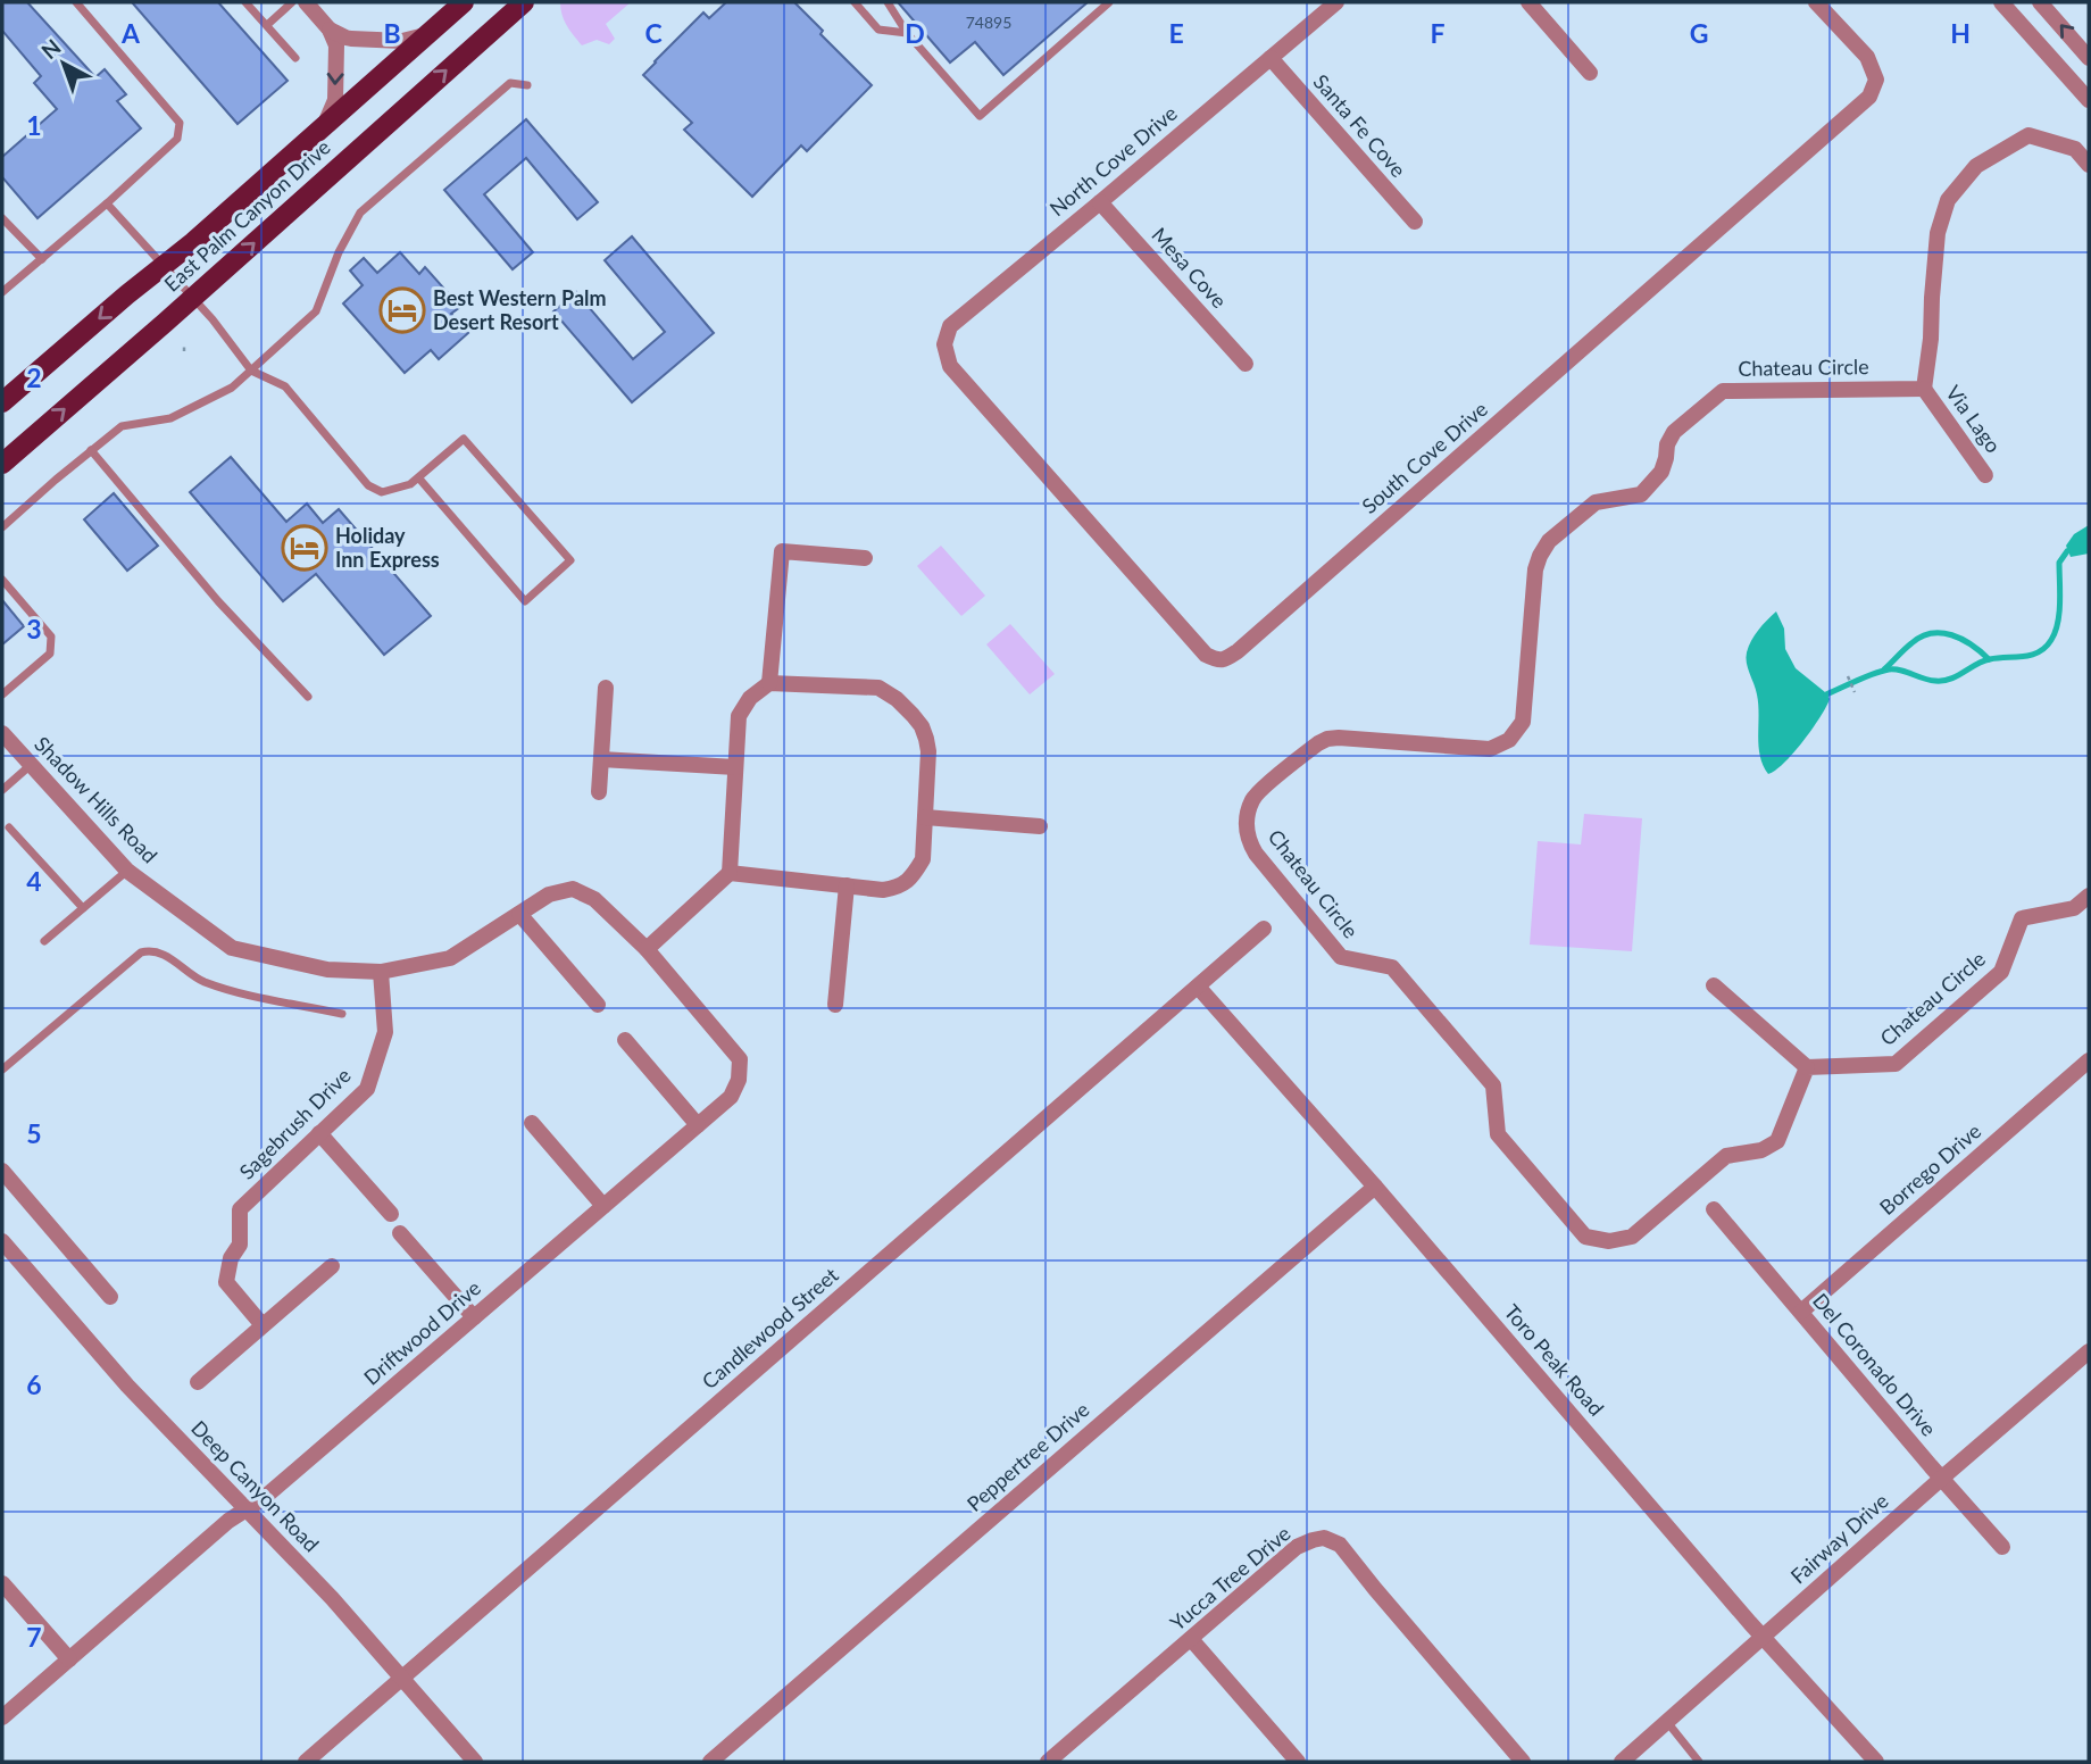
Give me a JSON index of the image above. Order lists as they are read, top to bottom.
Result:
{
  "streets": {
    "main road": ["East Palm Canyon Drive"],
    "street": [
      "Santa Fe Cove",
      "North Cove Drive",
      "Mesa Cove",
      "Chateau Circle",
      "Via Lago",
      "South Cove Drive",
      "Shadow Hills Road",
      "Sagebrush Drive",
      "Borrego Drive",
      "Candlewood Street",
      "Driftwood Drive",
      "Toro Peak Road",
      "Del Coronado Drive",
      "Peppertree Drive",
      "Deep Canyon Road",
      "Fairway Drive",
      "Yucca Tree Drive"
    ]
  },
  "crossings": [
    ["Santa Fe Cove", "North Cove Drive"],
    ["North Cove Drive", "Mesa Cove"],
    ["North Cove Drive", "South Cove Drive"],
    ["Chateau Circle", "Via Lago"],
    ["Shadow Hills Road", "Sagebrush Drive"],
    ["Shadow Hills Road", "Driftwood Drive"],
    ["Borrego Drive", "Del Coronado Drive"],
    ["Candlewood Street", "Toro Peak Road"],
    ["Candlewood Street", "Deep Canyon Road"],
    ["Driftwood Drive", "Deep Canyon Road"],
    ["Toro Peak Road", "Peppertree Drive"],
    ["Toro Peak Road", "Fairway Drive"],
    ["Del Coronado Drive", "Fairway Drive"]
  ],
  "places": {
    "hotel": ["Best Western Palm Desert Resort", "Holiday Inn Express"]
  },
  "house_numbers": ["74895"],
  "north": "top left",
  "grid": {
    "columns": [
      "A",
      "B",
      "C",
      "D",
      "E",
      "F",
      "G",
      "H"
    ],
    "rows": [
      "1",
      "2",
      "3",
      "4",
      "5",
      "6",
      "7"
    ]
  }
}
